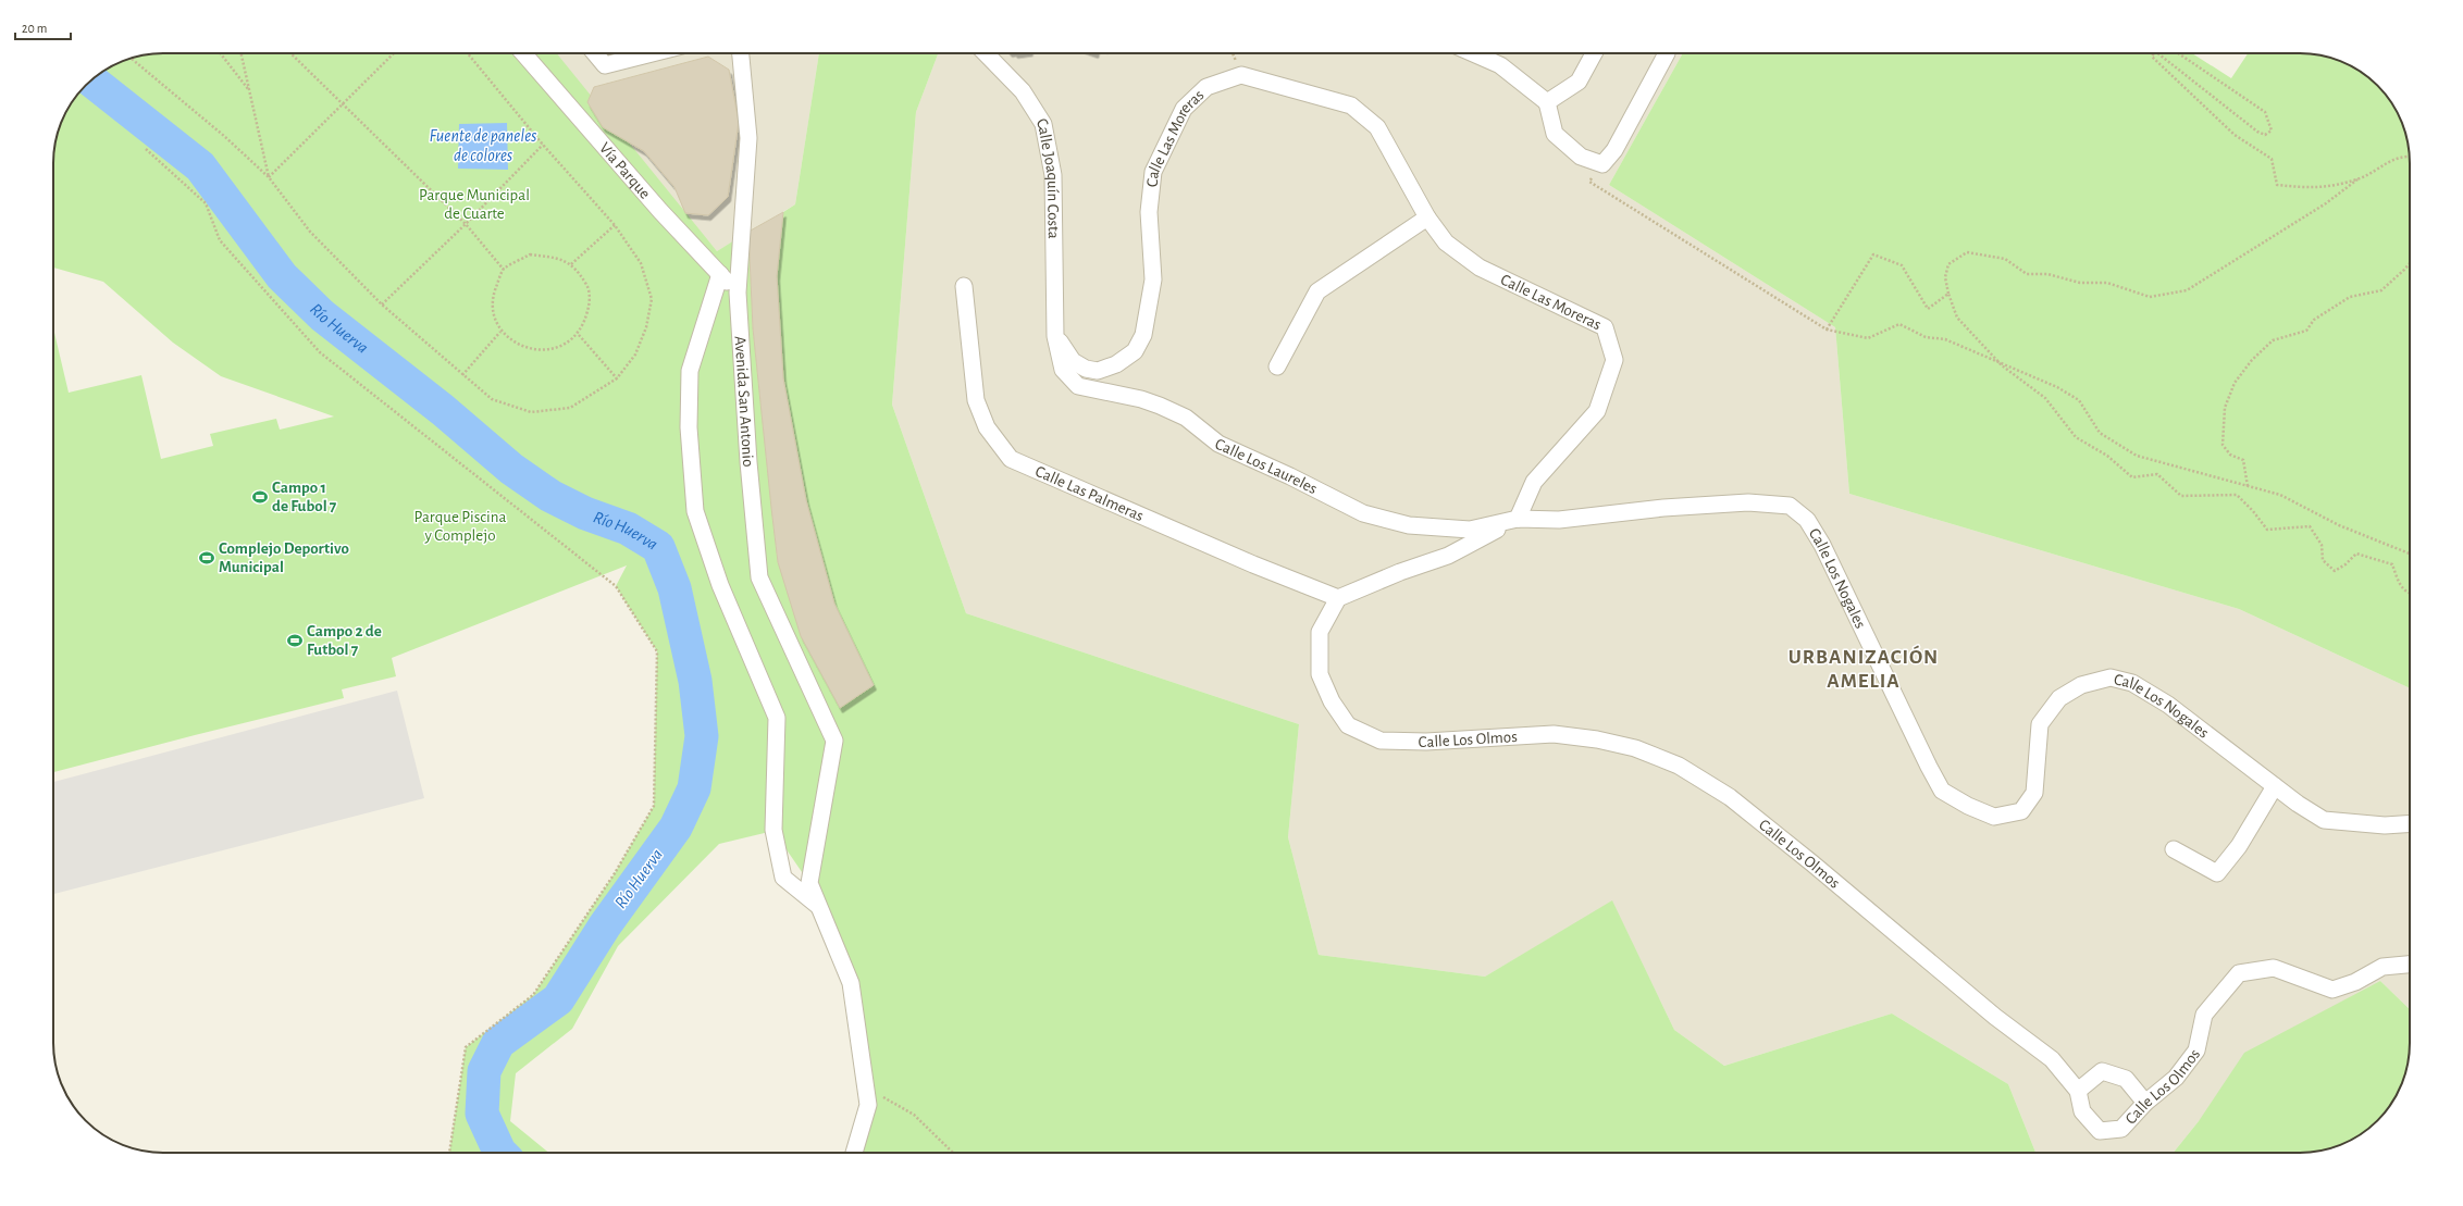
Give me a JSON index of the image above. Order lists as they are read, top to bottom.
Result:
{
  "streets": {
    "street": [
      "Calle Las Moreras",
      "Vía Parque",
      "Calle Joaquín Costa",
      "Avenida San Antonio",
      "Calle Los Laureles",
      "Calle Las Palmeras",
      "Calle Los Nogales",
      "Calle Los Olmos"
    ]
  },
  "crossings": [
    ["Calle Las Moreras", "Calle Joaquín Costa"],
    ["Calle Las Moreras", "Calle Los Laureles"],
    ["Calle Las Moreras", "Calle Los Nogales"],
    ["Vía Parque", "Avenida San Antonio"],
    ["Calle Joaquín Costa", "Calle Los Laureles"],
    ["Calle Los Laureles", "Calle Los Nogales"],
    ["Calle Las Palmeras", "Calle Los Olmos"]
  ],
  "districts": ["URBANIZACIÓN AMELIA"],
  "water": ["Fuente de paneles de colores", "Río Huerva"],
  "parks": ["Parque Municipal de Cuarte", "Parque Piscina y Complejo"],
  "places": {
    "sports": ["Campo 1 de Fubol 7", "Complejo Deportivo Municipal", "Campo 2 de Futbol 7"]
  },
  "scale_bar": "20 m"
}
